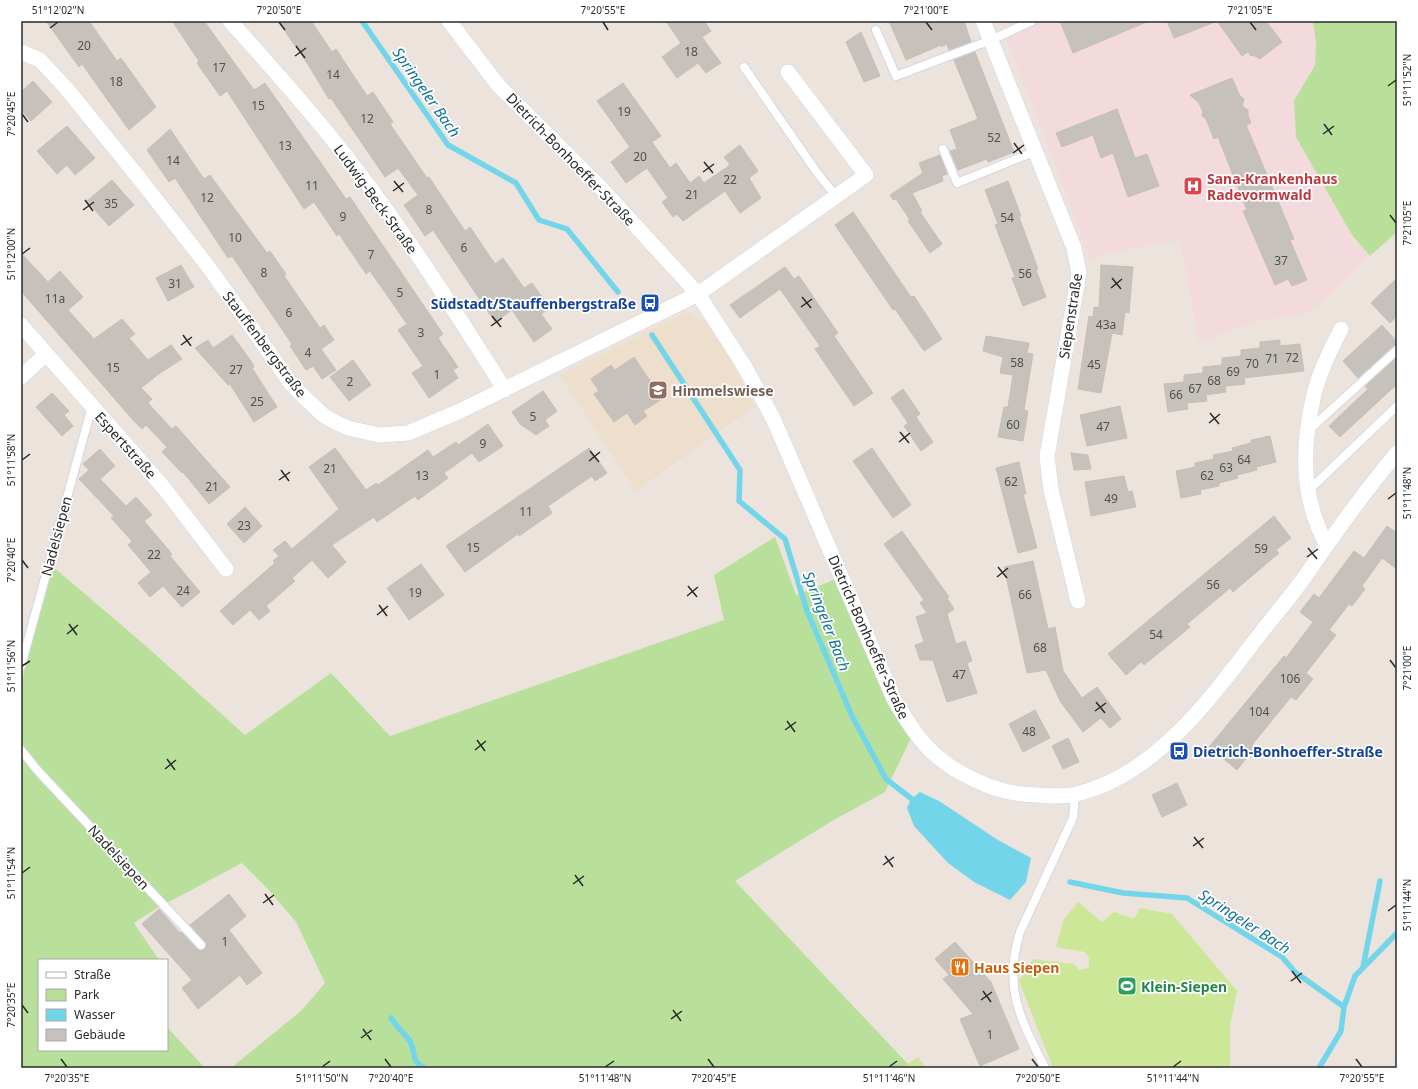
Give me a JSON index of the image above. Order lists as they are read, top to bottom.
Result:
{
  "streets": {
    "street": [
      "Dietrich-Bonhoeffer-Straße",
      "Ludwig-Beck-Straße",
      "Siepenstraße",
      "Stauffenbergstraße",
      "Espertstraße"
    ],
    "lane": ["Nadelsiepen"]
  },
  "crossings": [
    ["Dietrich-Bonhoeffer-Straße", "Stauffenbergstraße"],
    ["Ludwig-Beck-Straße", "Stauffenbergstraße"],
    ["Espertstraße", "Nadelsiepen"]
  ],
  "water": ["Springeler Bach"],
  "places": {
    "hospital": ["Sana-Krankenhaus Radevormwald"],
    "bus stop": ["Südstadt/Stauffenbergstraße", "Dietrich-Bonhoeffer-Straße"],
    "school or university": ["Himmelswiese"],
    "restaurant": ["Haus Siepen"],
    "sports": ["Klein-Siepen"]
  },
  "house_numbers": [
    "20",
    "18",
    "17",
    "14",
    "18",
    "15",
    "19",
    "12",
    "52",
    "13",
    "20",
    "14",
    "22",
    "11",
    "21",
    "12",
    "35",
    "8",
    "9",
    "54",
    "10",
    "6",
    "7",
    "37",
    "8",
    "56",
    "31",
    "5",
    "11a",
    "6",
    "43a",
    "3",
    "4",
    "72",
    "71",
    "58",
    "70",
    "45",
    "15",
    "27",
    "69",
    "1",
    "68",
    "2",
    "67",
    "66",
    "25",
    "5",
    "60",
    "47",
    "9",
    "64",
    "63",
    "21",
    "13",
    "62",
    "62",
    "21",
    "49",
    "11",
    "23",
    "15",
    "59",
    "22",
    "56",
    "24",
    "19",
    "66",
    "54",
    "68",
    "47",
    "106",
    "104",
    "48",
    "1",
    "1"
  ],
  "legend": [
    "Straße",
    "Park",
    "Wasser",
    "Gebäude"
  ],
  "coordinates": [
    "51°12'02\"N",
    "7°20'50\"E",
    "7°20'55\"E",
    "7°21'00\"E",
    "7°21'05\"E",
    "51°11'52\"N",
    "7°20'45\"E",
    "51°12'00\"N",
    "51°11'58\"N",
    "51°11'48\"N",
    "7°20'40\"E",
    "51°11'56\"N",
    "51°11'54\"N",
    "51°11'44\"N",
    "7°20'35\"E",
    "51°11'50\"N",
    "51°11'46\"N"
  ]
}
